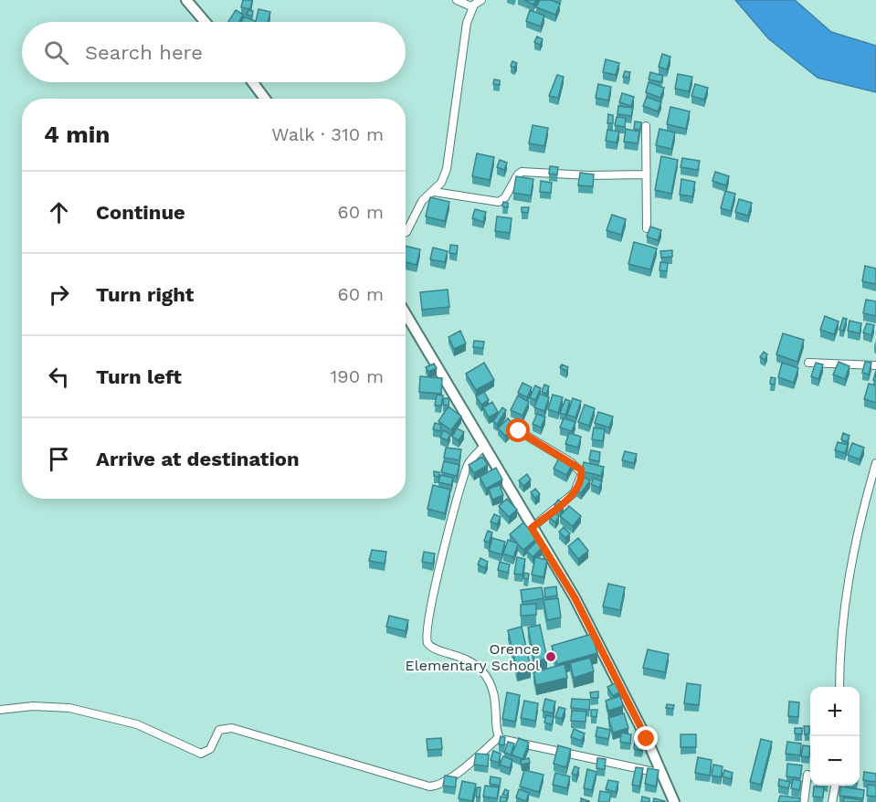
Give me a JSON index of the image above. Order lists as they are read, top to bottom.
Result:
{
  "places": ["Orence Elementary School"],
  "page": {
    "search": "Search here",
    "heading": ["4 min", "Walk · 310 m"],
    "list": [
      ["Continue", "60 m"],
      ["Turn right", "60 m"],
      ["Turn left", "190 m"],
      "Arrive at destination"
    ],
    "map_buttons": ["+", "−"]
  }
}
